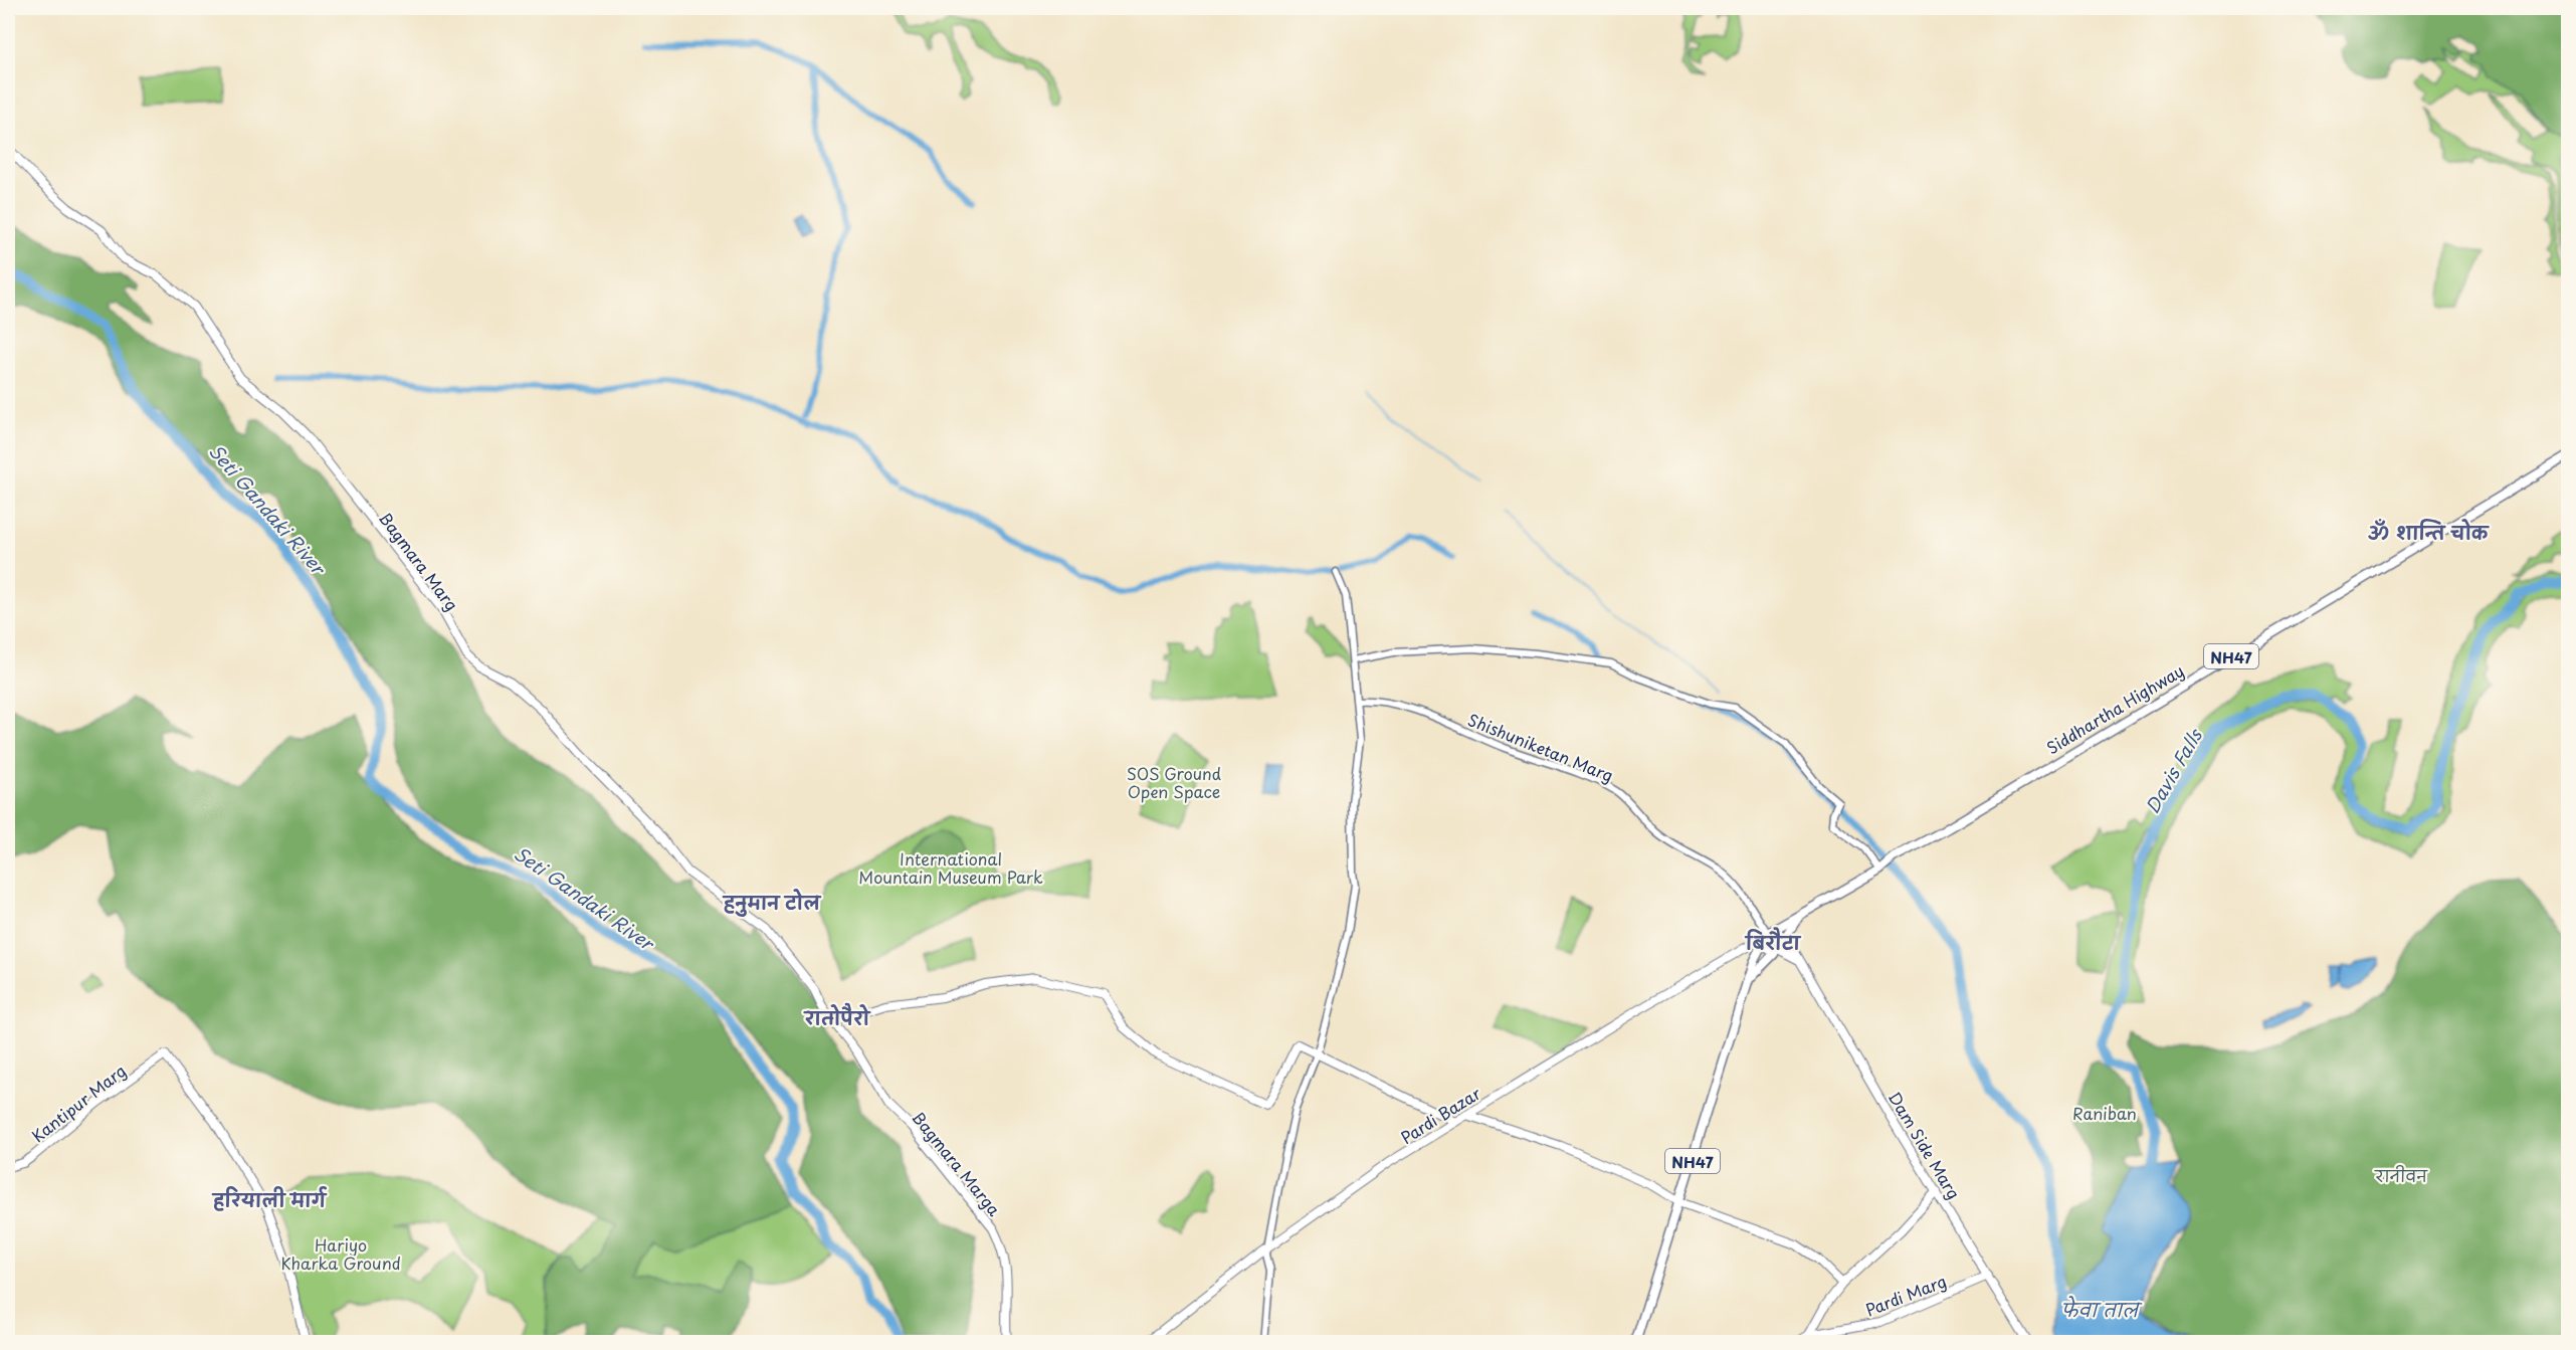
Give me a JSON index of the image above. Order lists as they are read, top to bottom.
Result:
{
  "streets": {
    "highway": ["NH47", "Siddhartha Highway"],
    "main road": [
      "Bagmara Marg",
      "Kantipur Marg",
      "Pardi Bazar",
      "Dam Side Marg",
      "Bagmara Marga",
      "Pardi Marg"
    ],
    "street": ["Shishuniketan Marg"]
  },
  "crossings": [
    ["Bagmara Marg", "Bagmara Marga"],
    ["NH47", "Siddhartha Highway"],
    ["NH47", "Shishuniketan Marg"],
    ["NH47", "Pardi Bazar"],
    ["NH47", "Dam Side Marg"],
    ["Shishuniketan Marg", "Pardi Bazar"],
    ["Dam Side Marg", "Pardi Marg"]
  ],
  "districts": [
    "ॐ शान्ति चोक",
    "हनुमान टोल",
    "बिरौटा",
    "रातोपैरो",
    "हरियाली मार्ग"
  ],
  "water": ["Seti Gandaki River", "Davis Falls", "फेवा ताल"],
  "parks": [
    "SOS Ground Open Space",
    "International Mountain Museum Park",
    "Raniban",
    "रानीवन",
    "Hariyo Kharka Ground"
  ]
}
